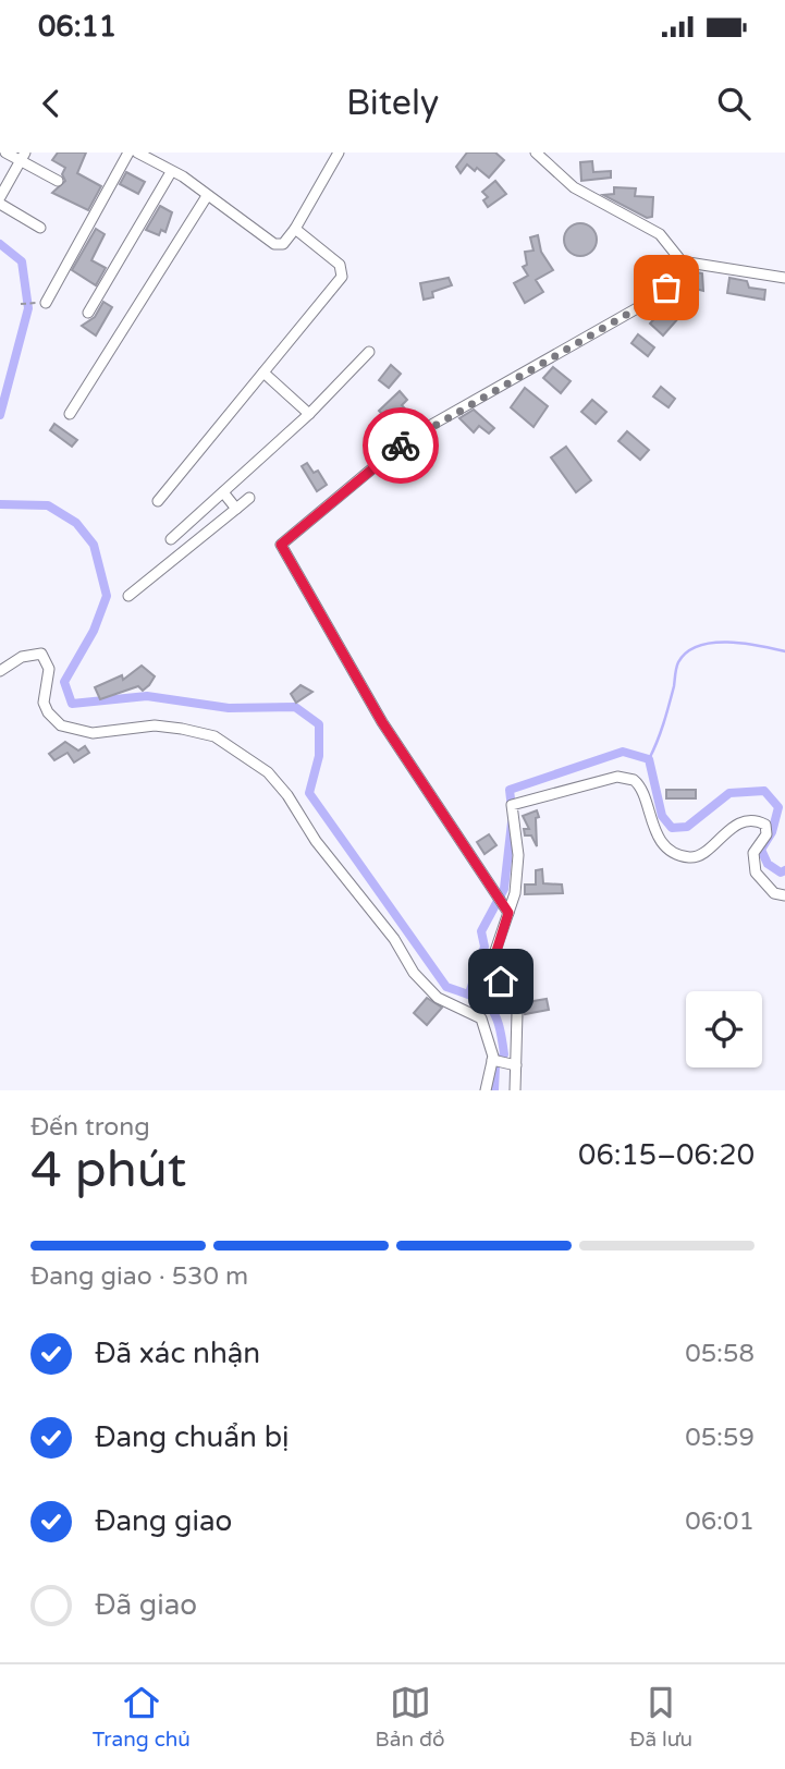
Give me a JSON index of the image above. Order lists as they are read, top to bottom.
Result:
{
  "page": {
    "status": "06:11",
    "header": "Bitely",
    "heading": ["4 phút", "Đến trong", "06:15–06:20"],
    "bar": "Đang giao · 530 m",
    "list": [
      ["Đã xác nhận", "05:58"],
      ["Đang chuẩn bị", "05:59"],
      ["Đang giao", "06:01"],
      "Đã giao"
    ],
    "tabs": ["Trang chủ", "Bản đồ", "Đã lưu"]
  }
}
